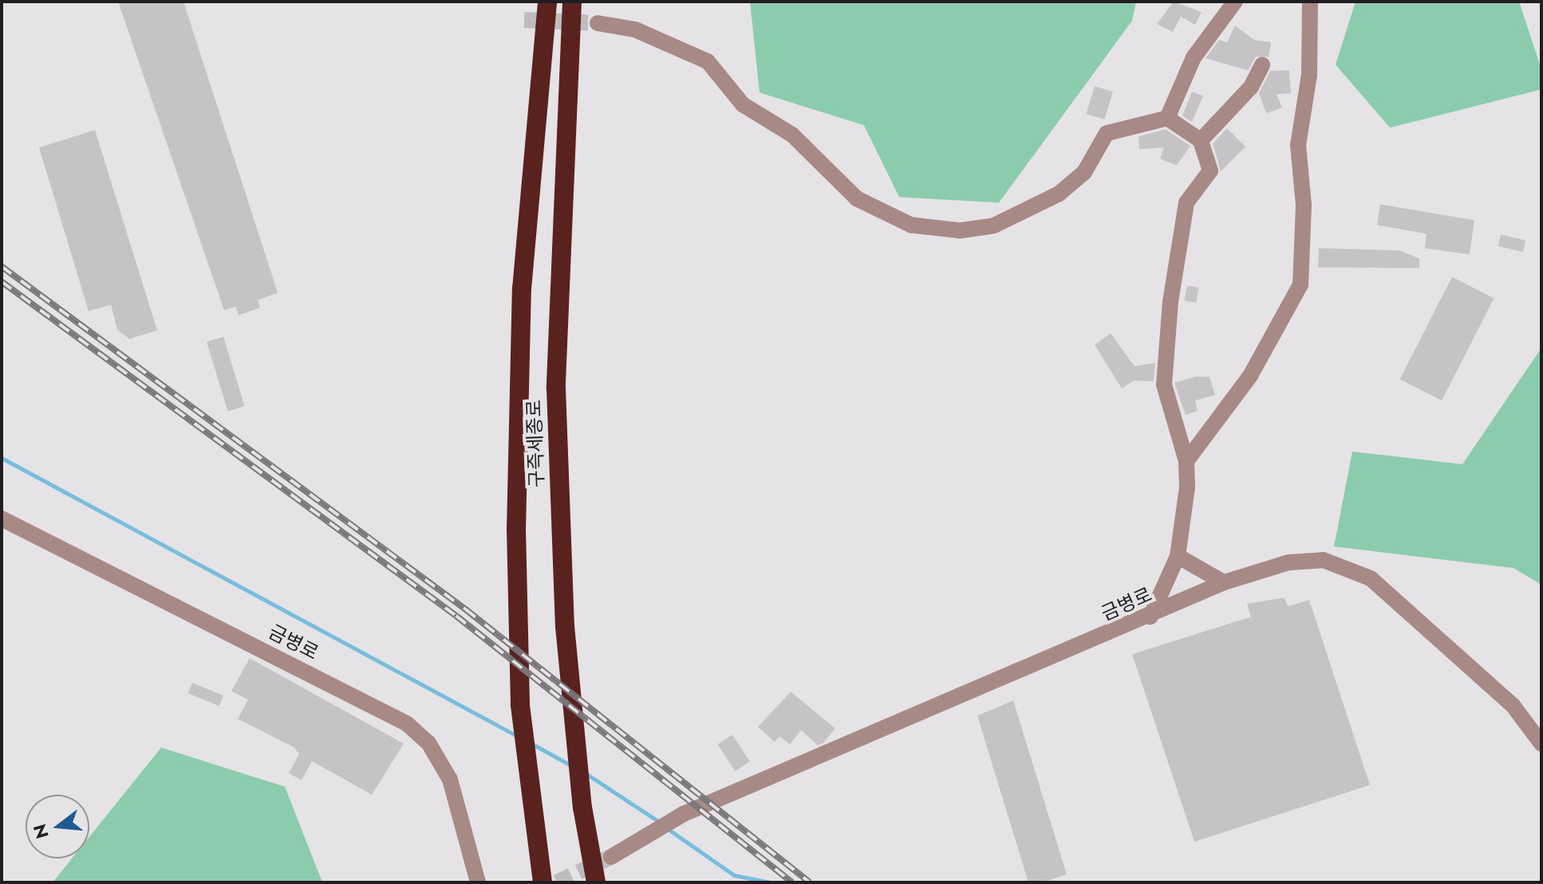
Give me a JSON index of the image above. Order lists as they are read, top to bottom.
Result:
{
  "streets": {
    "highway": ["구즉세종로"],
    "street": ["금병로"]
  },
  "north": "left"
}
